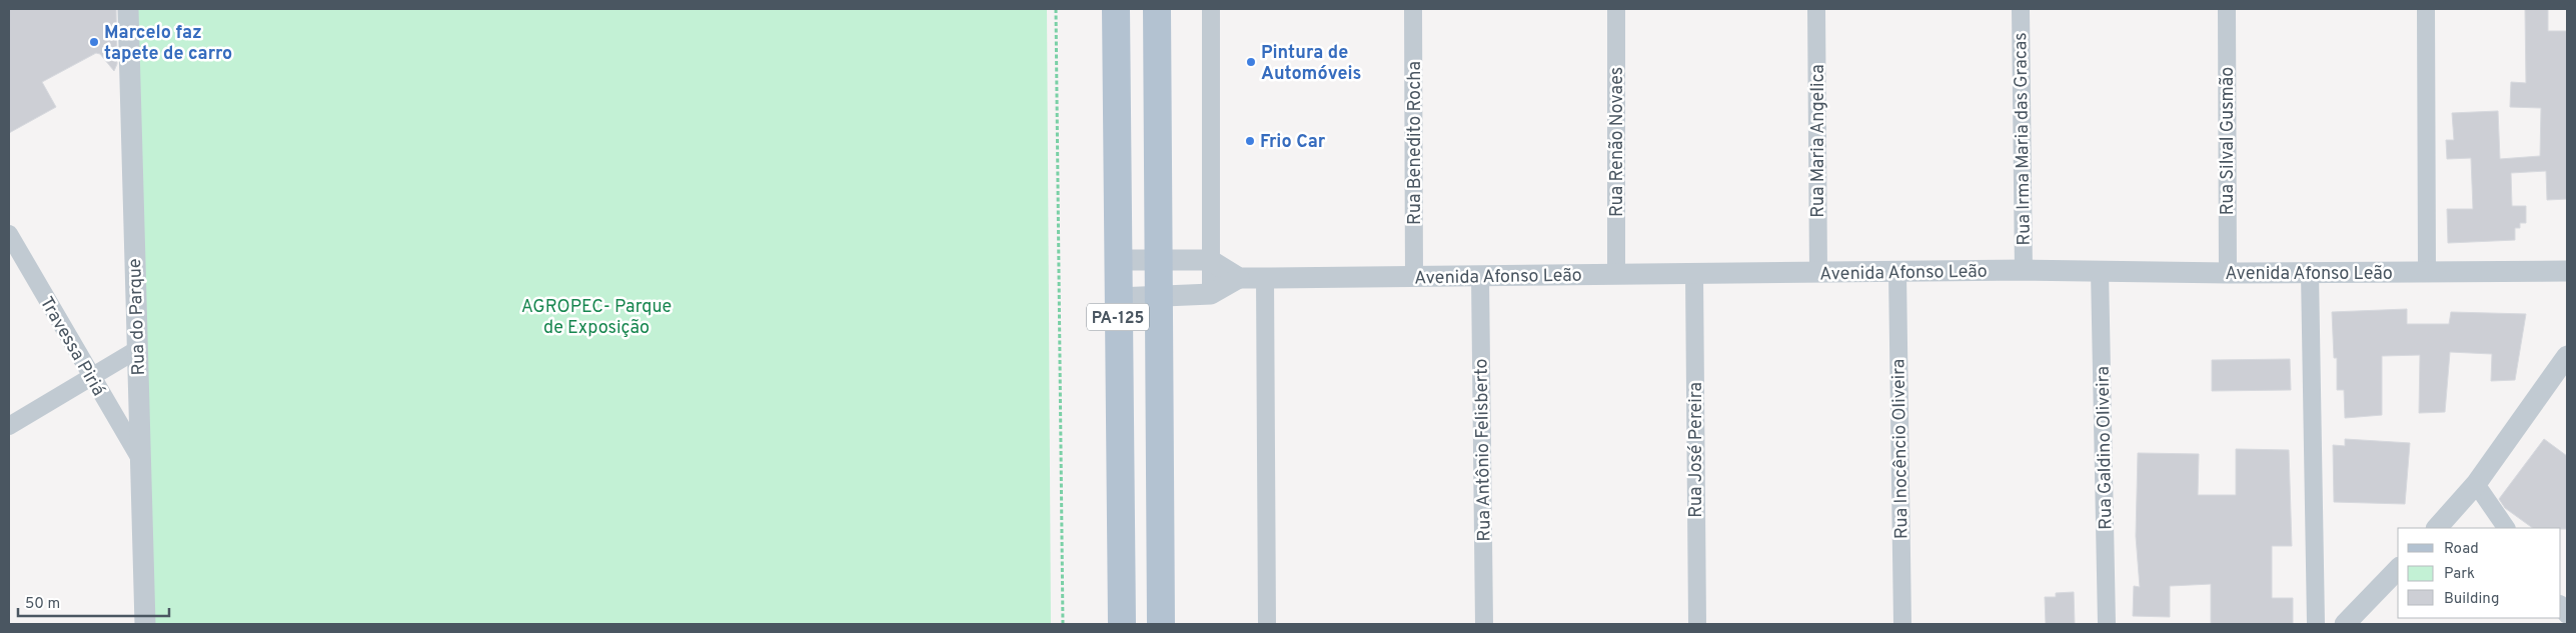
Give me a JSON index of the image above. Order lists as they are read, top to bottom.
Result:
{
  "streets": {
    "main road": ["PA-125"],
    "street": [
      "Rua Irma Maria das Gracas",
      "Rua Maria Angelica",
      "Rua Silval Gusmão",
      "Rua Renão Novaes",
      "Rua Benedito Rocha",
      "Avenida Afonso Leão",
      "Rua do Parque",
      "Travessa Piriá",
      "Rua Galdino Oliveira",
      "Rua Inocêncio Oliveira",
      "Rua Antônio Felisberto",
      "Rua José Pereira"
    ]
  },
  "crossings": [
    ["Rua Irma Maria das Gracas", "Avenida Afonso Leão"],
    ["Rua Maria Angelica", "Avenida Afonso Leão"],
    ["Rua Silval Gusmão", "Avenida Afonso Leão"],
    ["Rua Renão Novaes", "Avenida Afonso Leão"],
    ["Rua Benedito Rocha", "Avenida Afonso Leão"],
    ["Avenida Afonso Leão", "PA-125"],
    ["Avenida Afonso Leão", "Rua Galdino Oliveira"],
    ["Avenida Afonso Leão", "Rua Inocêncio Oliveira"],
    ["Avenida Afonso Leão", "Rua Antônio Felisberto"],
    ["Avenida Afonso Leão", "Rua José Pereira"],
    ["Rua do Parque", "Travessa Piriá"]
  ],
  "parks": ["AGROPEC- Parque de Exposição"],
  "places": ["Marcelo faz tapete de carro", "Pintura de Automóveis", "Frio Car"],
  "legend": ["Road", "Park", "Building"],
  "scale_bar": "50 m"
}
